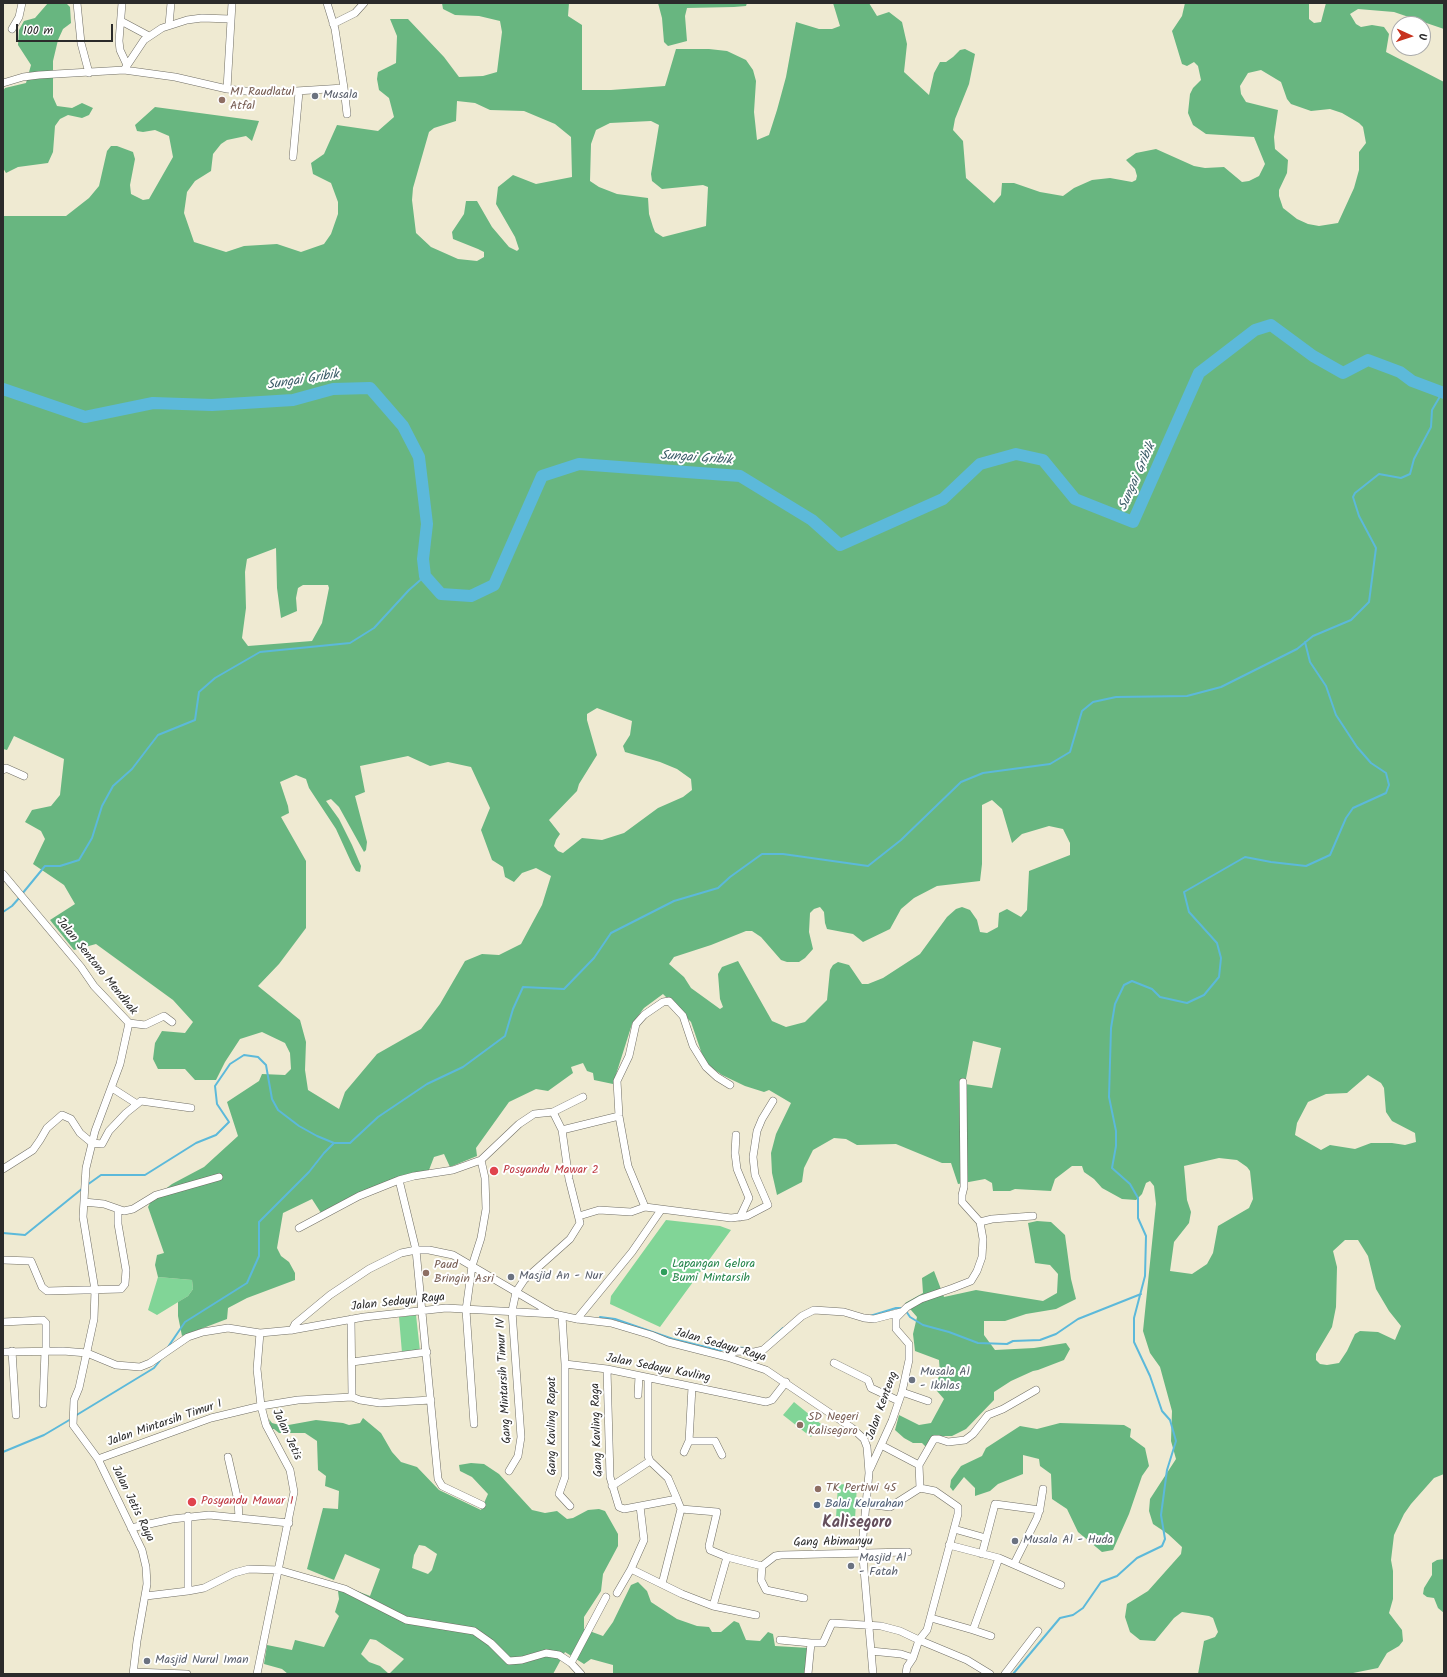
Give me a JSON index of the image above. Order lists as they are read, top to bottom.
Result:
{
  "streets": {
    "street": [
      "Jalan Sentono Mendhak",
      "Jalan Sedayu Raya",
      "Jalan Sedayu Kavling",
      "Gang Mintarsih Timur IV",
      "Jalan Kenteng",
      "Jalan Mintarsih Timur I",
      "Gang Kavling Rapat",
      "Gang Kavling Raga",
      "Jalan Jetis",
      "Jalan Jetis Raya",
      "Gang Abimanyu"
    ]
  },
  "crossings": [
    ["Jalan Sentono Mendhak", "Jalan Jetis Raya"],
    ["Jalan Sedayu Raya", "Jalan Sedayu Kavling"],
    ["Jalan Sedayu Raya", "Gang Mintarsih Timur IV"],
    ["Jalan Sedayu Raya", "Jalan Jetis"],
    ["Jalan Sedayu Raya", "Jalan Jetis Raya"],
    ["Jalan Sedayu Kavling", "Gang Kavling Rapat"],
    ["Jalan Sedayu Kavling", "Gang Kavling Raga"],
    ["Jalan Mintarsih Timur I", "Jalan Jetis"],
    ["Jalan Mintarsih Timur I", "Jalan Jetis Raya"]
  ],
  "districts": ["Kalisegoro"],
  "water": ["Sungai Gribik"],
  "places": [
    "Musala",
    "MI Raudlatul Atfal",
    "Posyandu Mawar 2",
    "Lapangan Gelora Bumi Mintarsih",
    "Paud Bringin Asri",
    "Masjid An - Nur",
    "Musala Al - Ikhlas",
    "SD Negeri Kalisegoro",
    "TK Pertiwi 45",
    "Posyandu Mawar 1",
    "Balai Kelurahan",
    "Musala Al - Huda",
    "Masjid Al - Fatah",
    "Masjid Nurul Iman"
  ],
  "scale_bar": "100 m",
  "north": "right"
}
